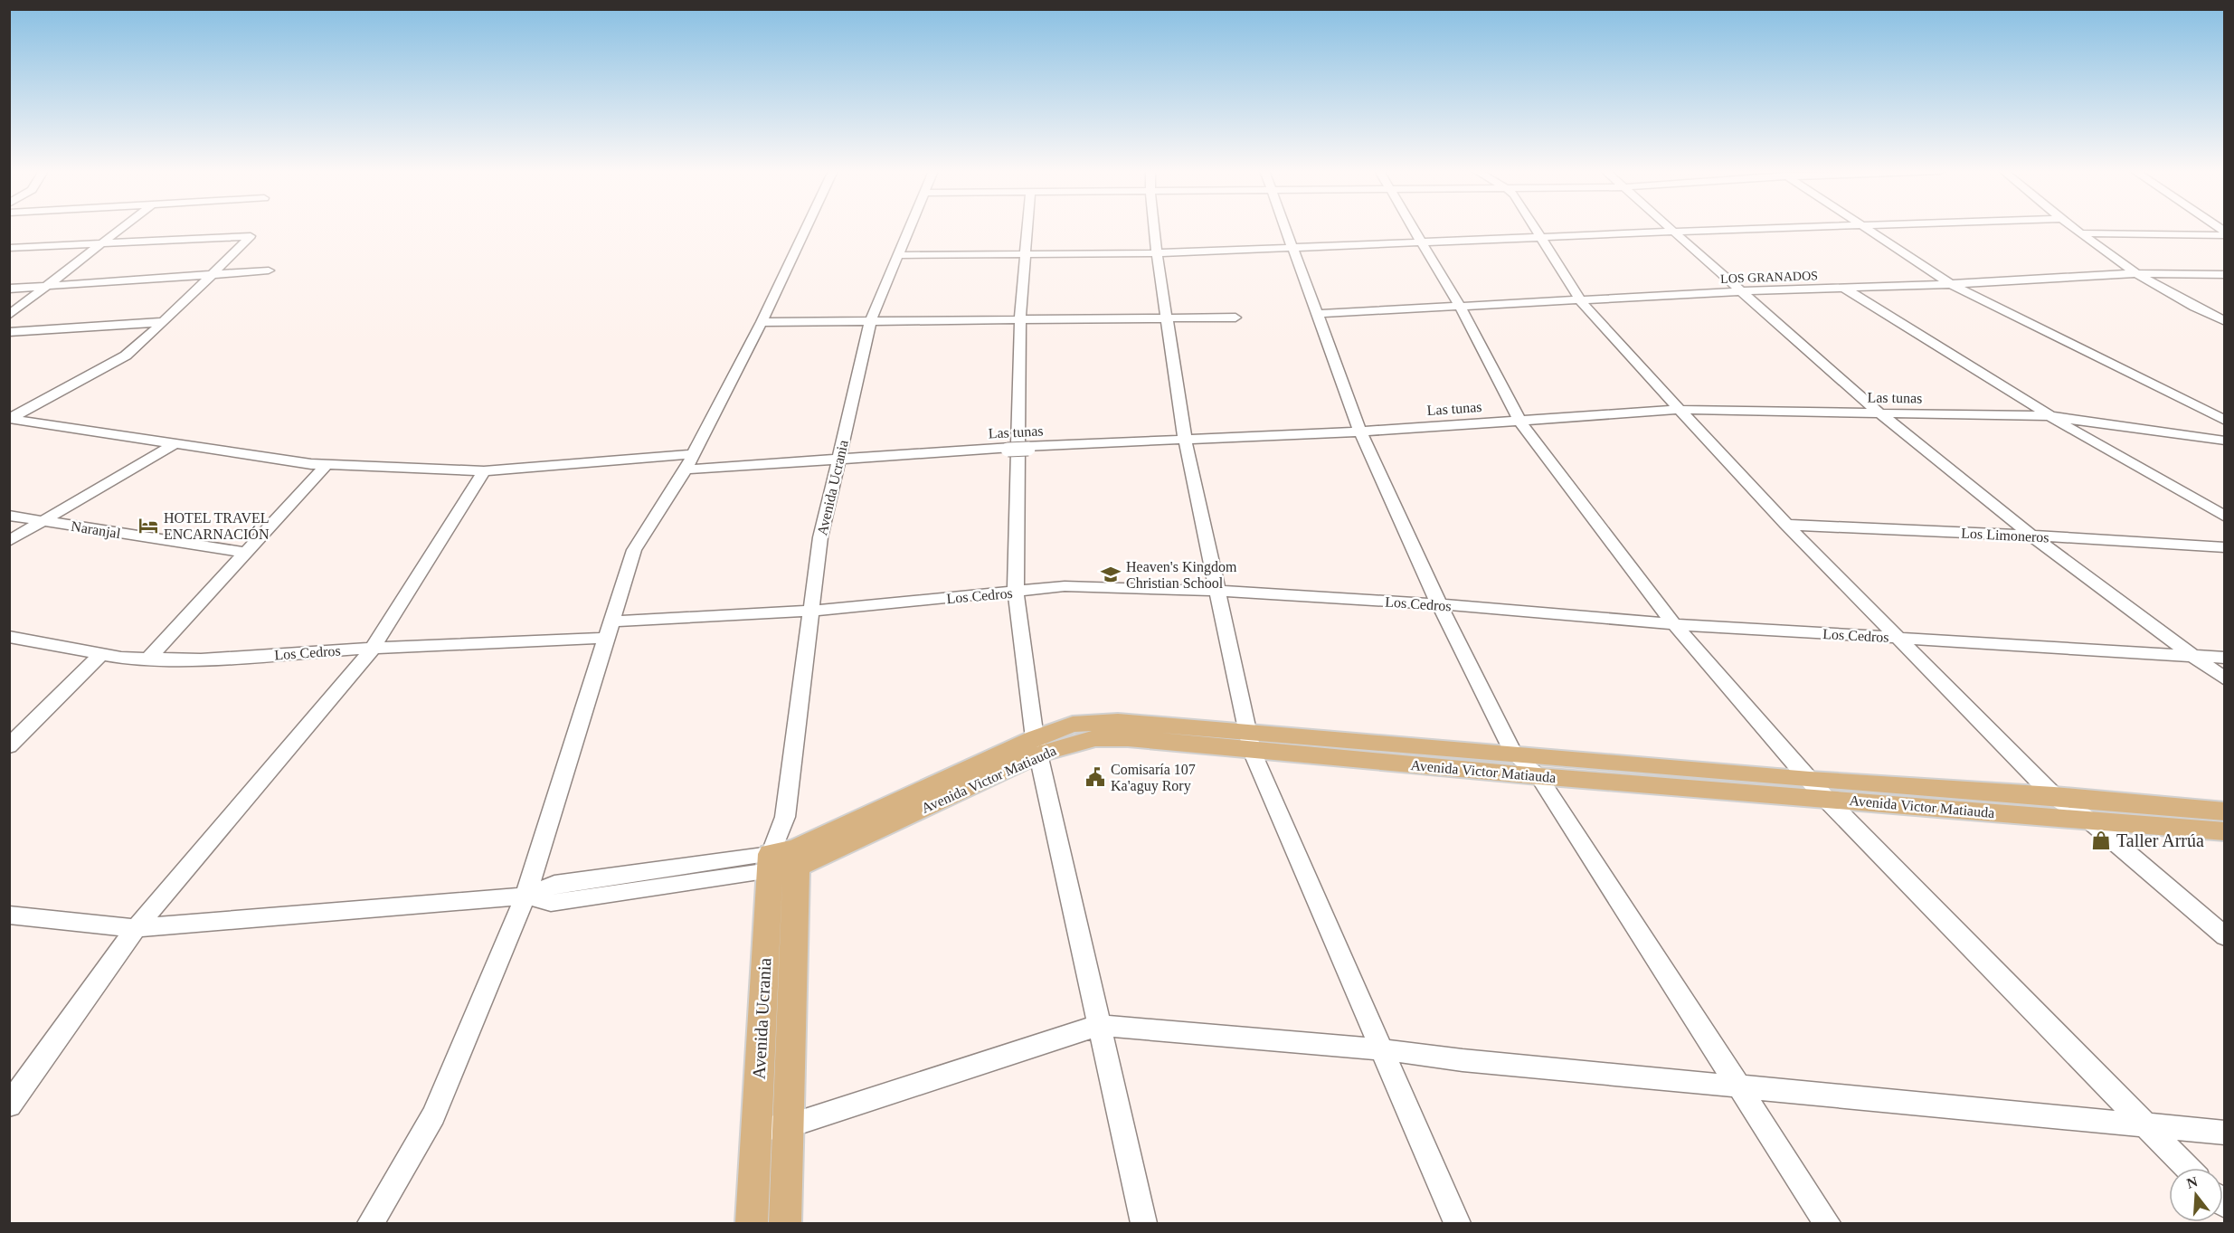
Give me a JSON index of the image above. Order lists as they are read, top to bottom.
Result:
{
  "streets": {
    "main road": ["Avenida Ucrania", "Avenida Victor Matiauda"],
    "street": [
      "LOS GRANADOS",
      "Las tunas",
      "Naranjal",
      "Los Limoneros",
      "Los Cedros"
    ]
  },
  "crossings": [
    ["Las tunas", "Avenida Ucrania"],
    ["Avenida Ucrania", "Los Cedros"],
    ["Avenida Ucrania", "Avenida Victor Matiauda"]
  ],
  "places": {
    "hotel": ["HOTEL TRAVEL ENCARNACIÓN"],
    "school or university": ["Heaven's Kingdom Christian School"],
    "public building": ["Comisaría 107 Ka'aguy Rory"],
    "shop": ["Taller Arrúa"]
  },
  "north": "top"
}
